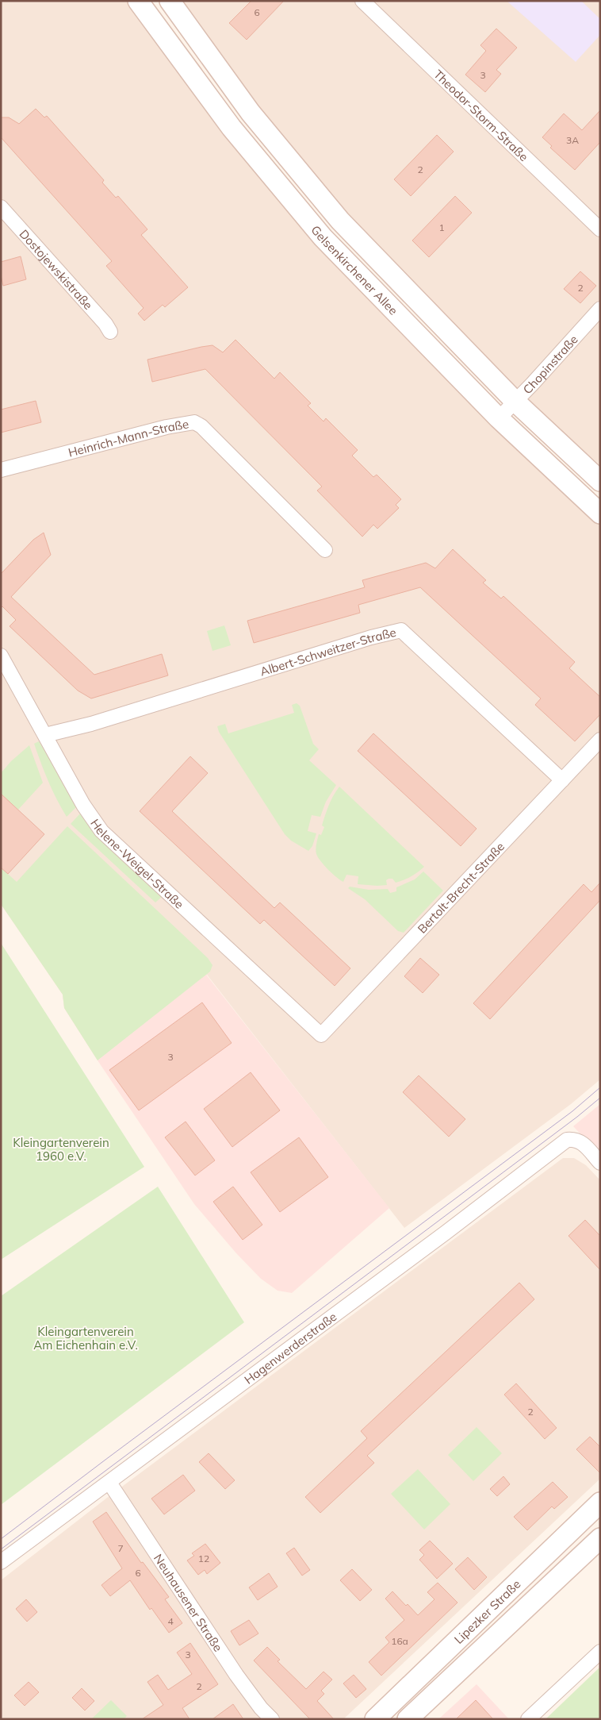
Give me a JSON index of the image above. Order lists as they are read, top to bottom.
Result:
{
  "streets": {
    "main road": ["Gelsenkirchener Allee", "Lipezker Straße"],
    "street": [
      "Theodor-Storm-Straße",
      "Dostojewskistraße",
      "Chopinstraße",
      "Heinrich-Mann-Straße",
      "Albert-Schweitzer-Straße",
      "Helene-Weigel-Straße",
      "Bertolt-Brecht-Straße",
      "Hagenwerderstraße",
      "Neuhausener Straße"
    ]
  },
  "crossings": [
    ["Gelsenkirchener Allee", "Chopinstraße"],
    ["Albert-Schweitzer-Straße", "Helene-Weigel-Straße"],
    ["Albert-Schweitzer-Straße", "Bertolt-Brecht-Straße"],
    ["Helene-Weigel-Straße", "Bertolt-Brecht-Straße"],
    ["Hagenwerderstraße", "Neuhausener Straße"]
  ],
  "parks": ["Kleingartenverein 1960 e.V.", "Kleingartenverein Am Eichenhain e.V."],
  "house_numbers": [
    "6",
    "3",
    "3A",
    "2",
    "1",
    "2",
    "3",
    "2",
    "7",
    "12",
    "6",
    "4",
    "16a",
    "3",
    "2"
  ]
}
